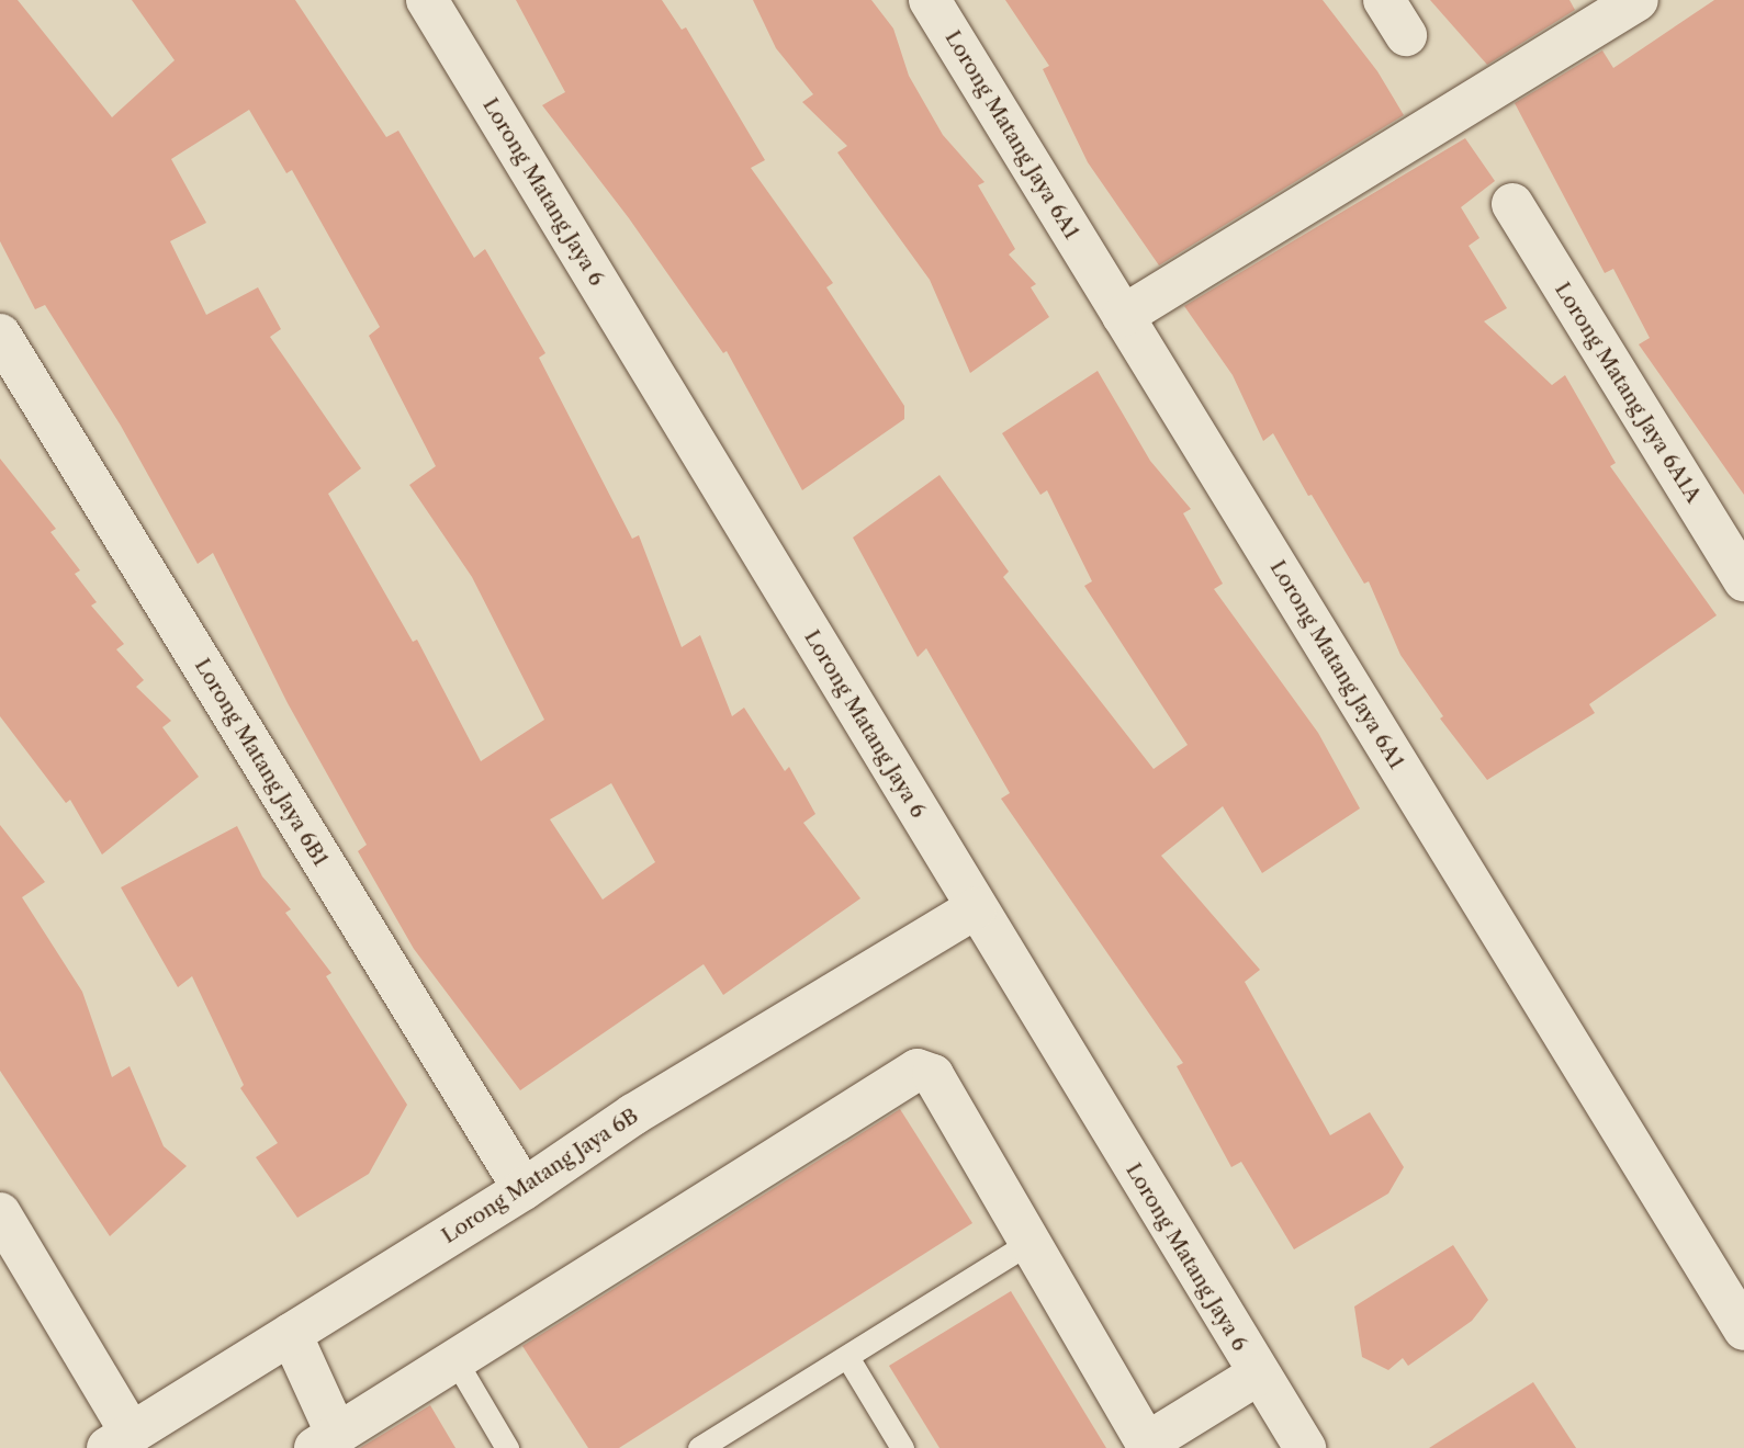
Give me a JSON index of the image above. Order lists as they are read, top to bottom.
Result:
{
  "streets": {
    "street": [
      "Lorong Matang Jaya 6A1",
      "Lorong Matang Jaya 6",
      "Lorong Matang Jaya 6A1A",
      "Lorong Matang Jaya 6B1",
      "Lorong Matang Jaya 6B"
    ]
  },
  "crossings": [
    ["Lorong Matang Jaya 6", "Lorong Matang Jaya 6B"],
    ["Lorong Matang Jaya 6B1", "Lorong Matang Jaya 6B"]
  ]
}
